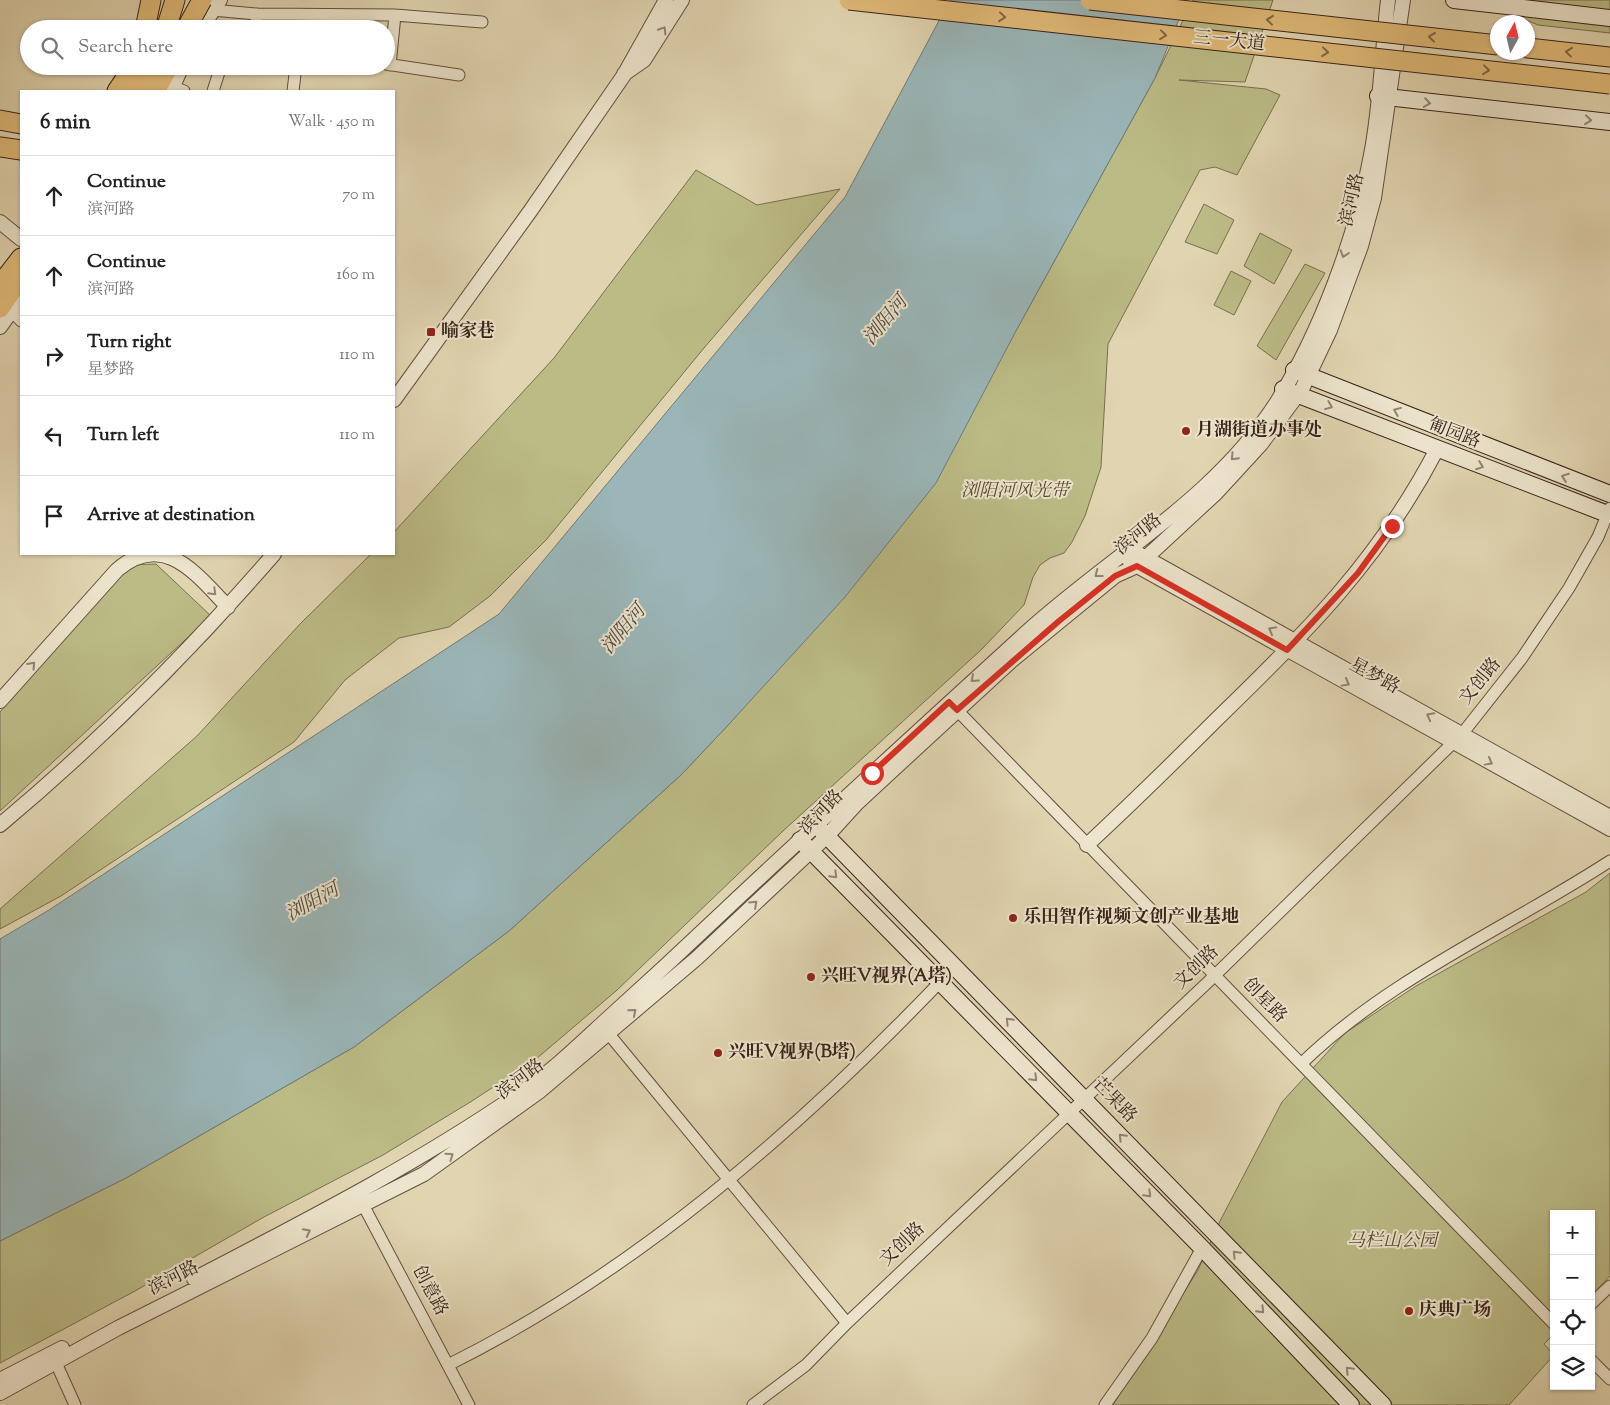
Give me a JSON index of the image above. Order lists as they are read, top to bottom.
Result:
{
  "streets": {
    "highway": ["三一大道"],
    "main road": ["匍园路", "芒果路"],
    "street": [
      "滨河路",
      "星梦路",
      "文创路",
      "创星路",
      "创意路"
    ]
  },
  "crossings": [
    ["滨河路", "匍园路"],
    ["滨河路", "星梦路"],
    ["滨河路", "创星路"],
    ["滨河路", "芒果路"],
    ["滨河路", "创意路"],
    ["匍园路", "文创路"],
    ["星梦路", "文创路"],
    ["文创路", "创星路"],
    ["文创路", "芒果路"]
  ],
  "water": ["浏阳河"],
  "parks": ["浏阳河风光带", "马栏山公园"],
  "places": {
    "transit": ["喻家巷"],
    "other": [
      "月湖街道办事处",
      "乐田智作视频文创产业基地",
      "兴旺V视界(A塔)",
      "兴旺V视界(B塔)",
      "庆典广场"
    ]
  },
  "north": "top",
  "page": {
    "search": "Search here",
    "heading": ["6 min", "Walk · 450 m"],
    "list": [
      ["Continue", "滨河路", "70 m"],
      ["Continue", "滨河路", "160 m"],
      ["Turn right", "星梦路", "110 m"],
      ["Turn left", "110 m"],
      "Arrive at destination"
    ],
    "map_buttons": ["+", "−"]
  }
}
